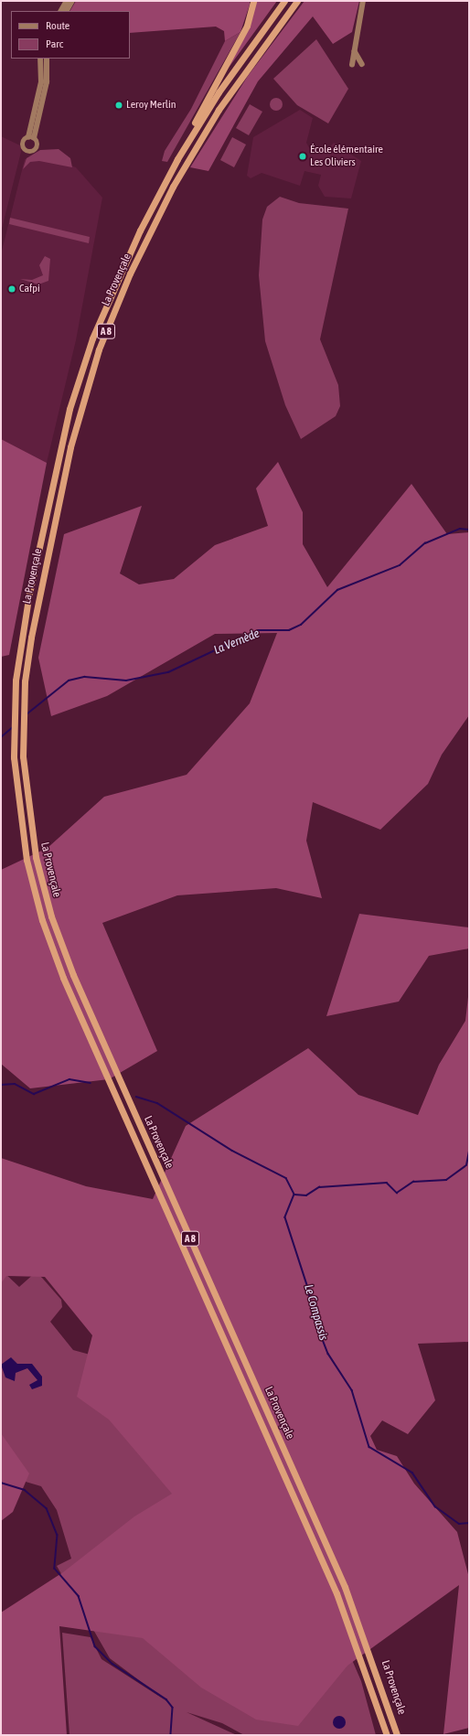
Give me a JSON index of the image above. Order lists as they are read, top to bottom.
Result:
{
  "streets": {
    "highway": ["La Provençale", "A 8"]
  },
  "water": ["La Vernède", "Le Compassis"],
  "places": ["Leroy Merlin", "École élémentaire Les Oliviers", "Cafpi"],
  "legend": ["Route", "Parc"]
}
